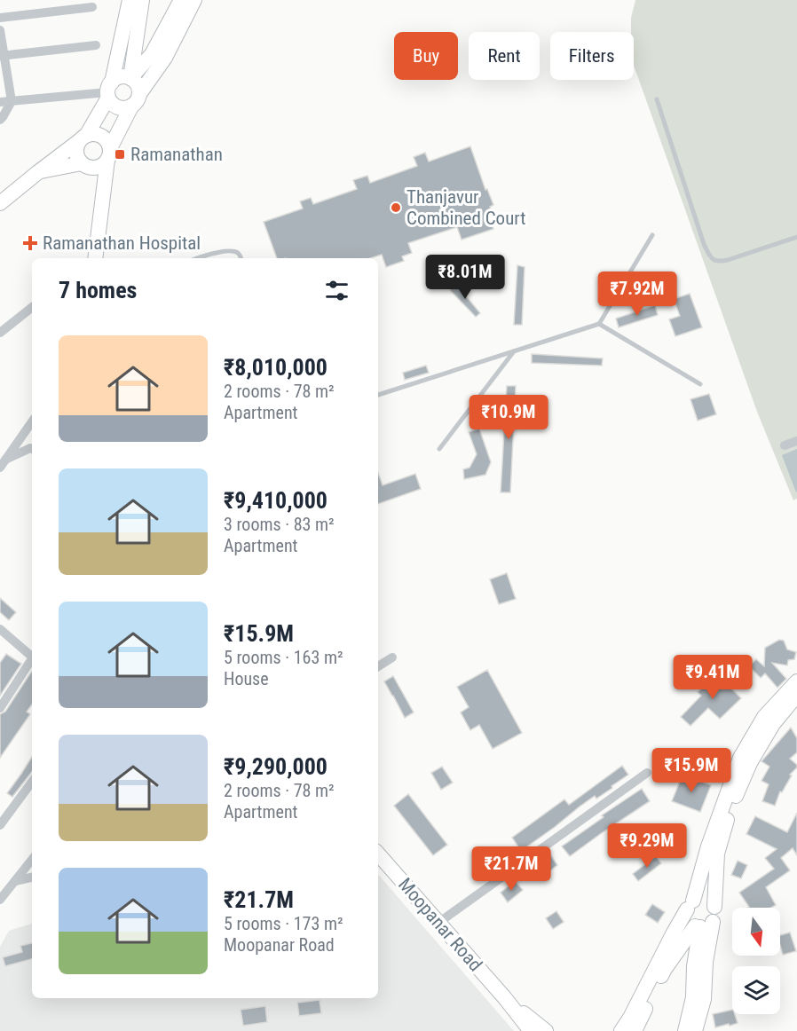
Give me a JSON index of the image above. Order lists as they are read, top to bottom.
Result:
{
  "streets": {
    "main road": ["Moopanar Road"]
  },
  "places": {
    "transit": ["Ramanathan"],
    "other": ["Thanjavur Combined Court"],
    "health": ["Ramanathan Hospital"]
  },
  "north": "bottom",
  "page": {
    "chip": ["Buy", "Rent", "Filters"],
    "price": [
      "₹8.01M",
      "₹7.92M",
      "₹10.9M",
      "₹9.41M",
      "₹15.9M",
      "₹9.29M",
      "₹21.7M"
    ],
    "heading": "7 homes",
    "list": [
      {
        "name": "₹8,010,000",
        "note": "2 rooms · 78 m² · Apartment"
      },
      {
        "name": "₹9,410,000",
        "note": "3 rooms · 83 m² · Apartment"
      },
      {
        "name": "₹15.9M",
        "note": "5 rooms · 163 m² · House"
      },
      {
        "name": "₹9,290,000",
        "note": "2 rooms · 78 m² · Apartment"
      },
      {
        "name": "₹21.7M",
        "note": "5 rooms · 173 m² · Moopanar Road"
      }
    ]
  }
}
